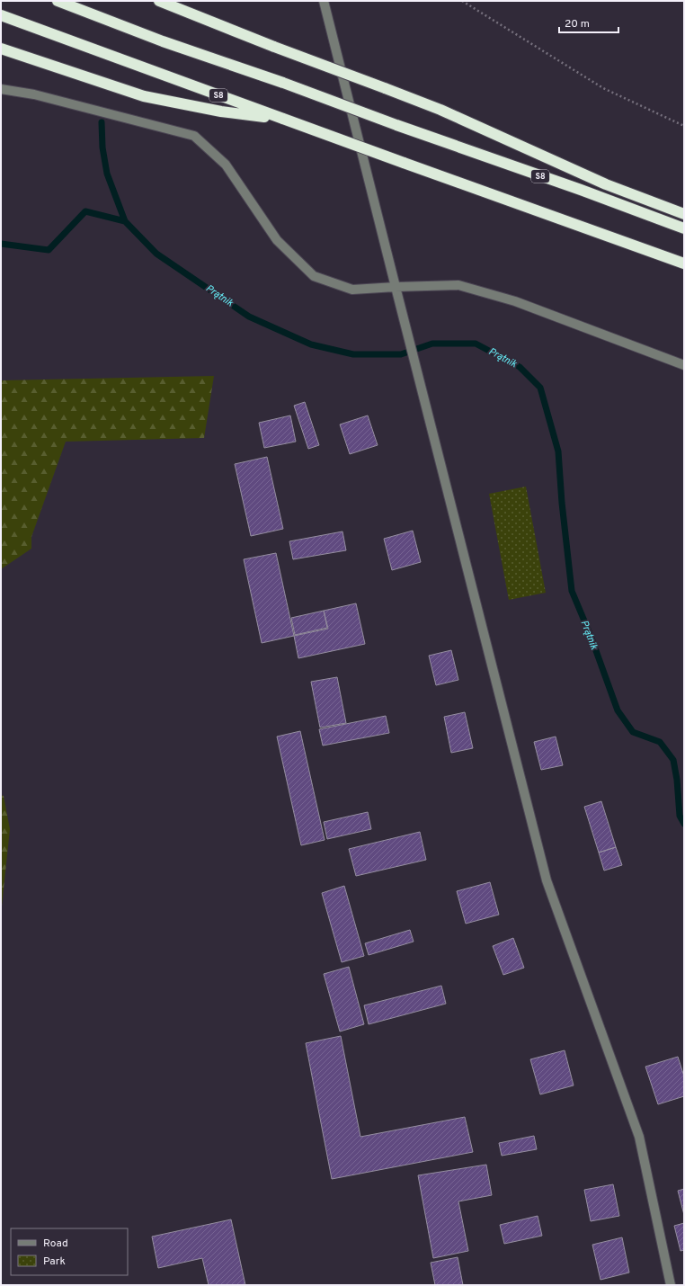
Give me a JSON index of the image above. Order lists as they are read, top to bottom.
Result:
{
  "streets": {
    "highway": ["S8"]
  },
  "water": ["Prątnik"],
  "legend": ["Road", "Park"],
  "scale_bar": "20 m"
}
